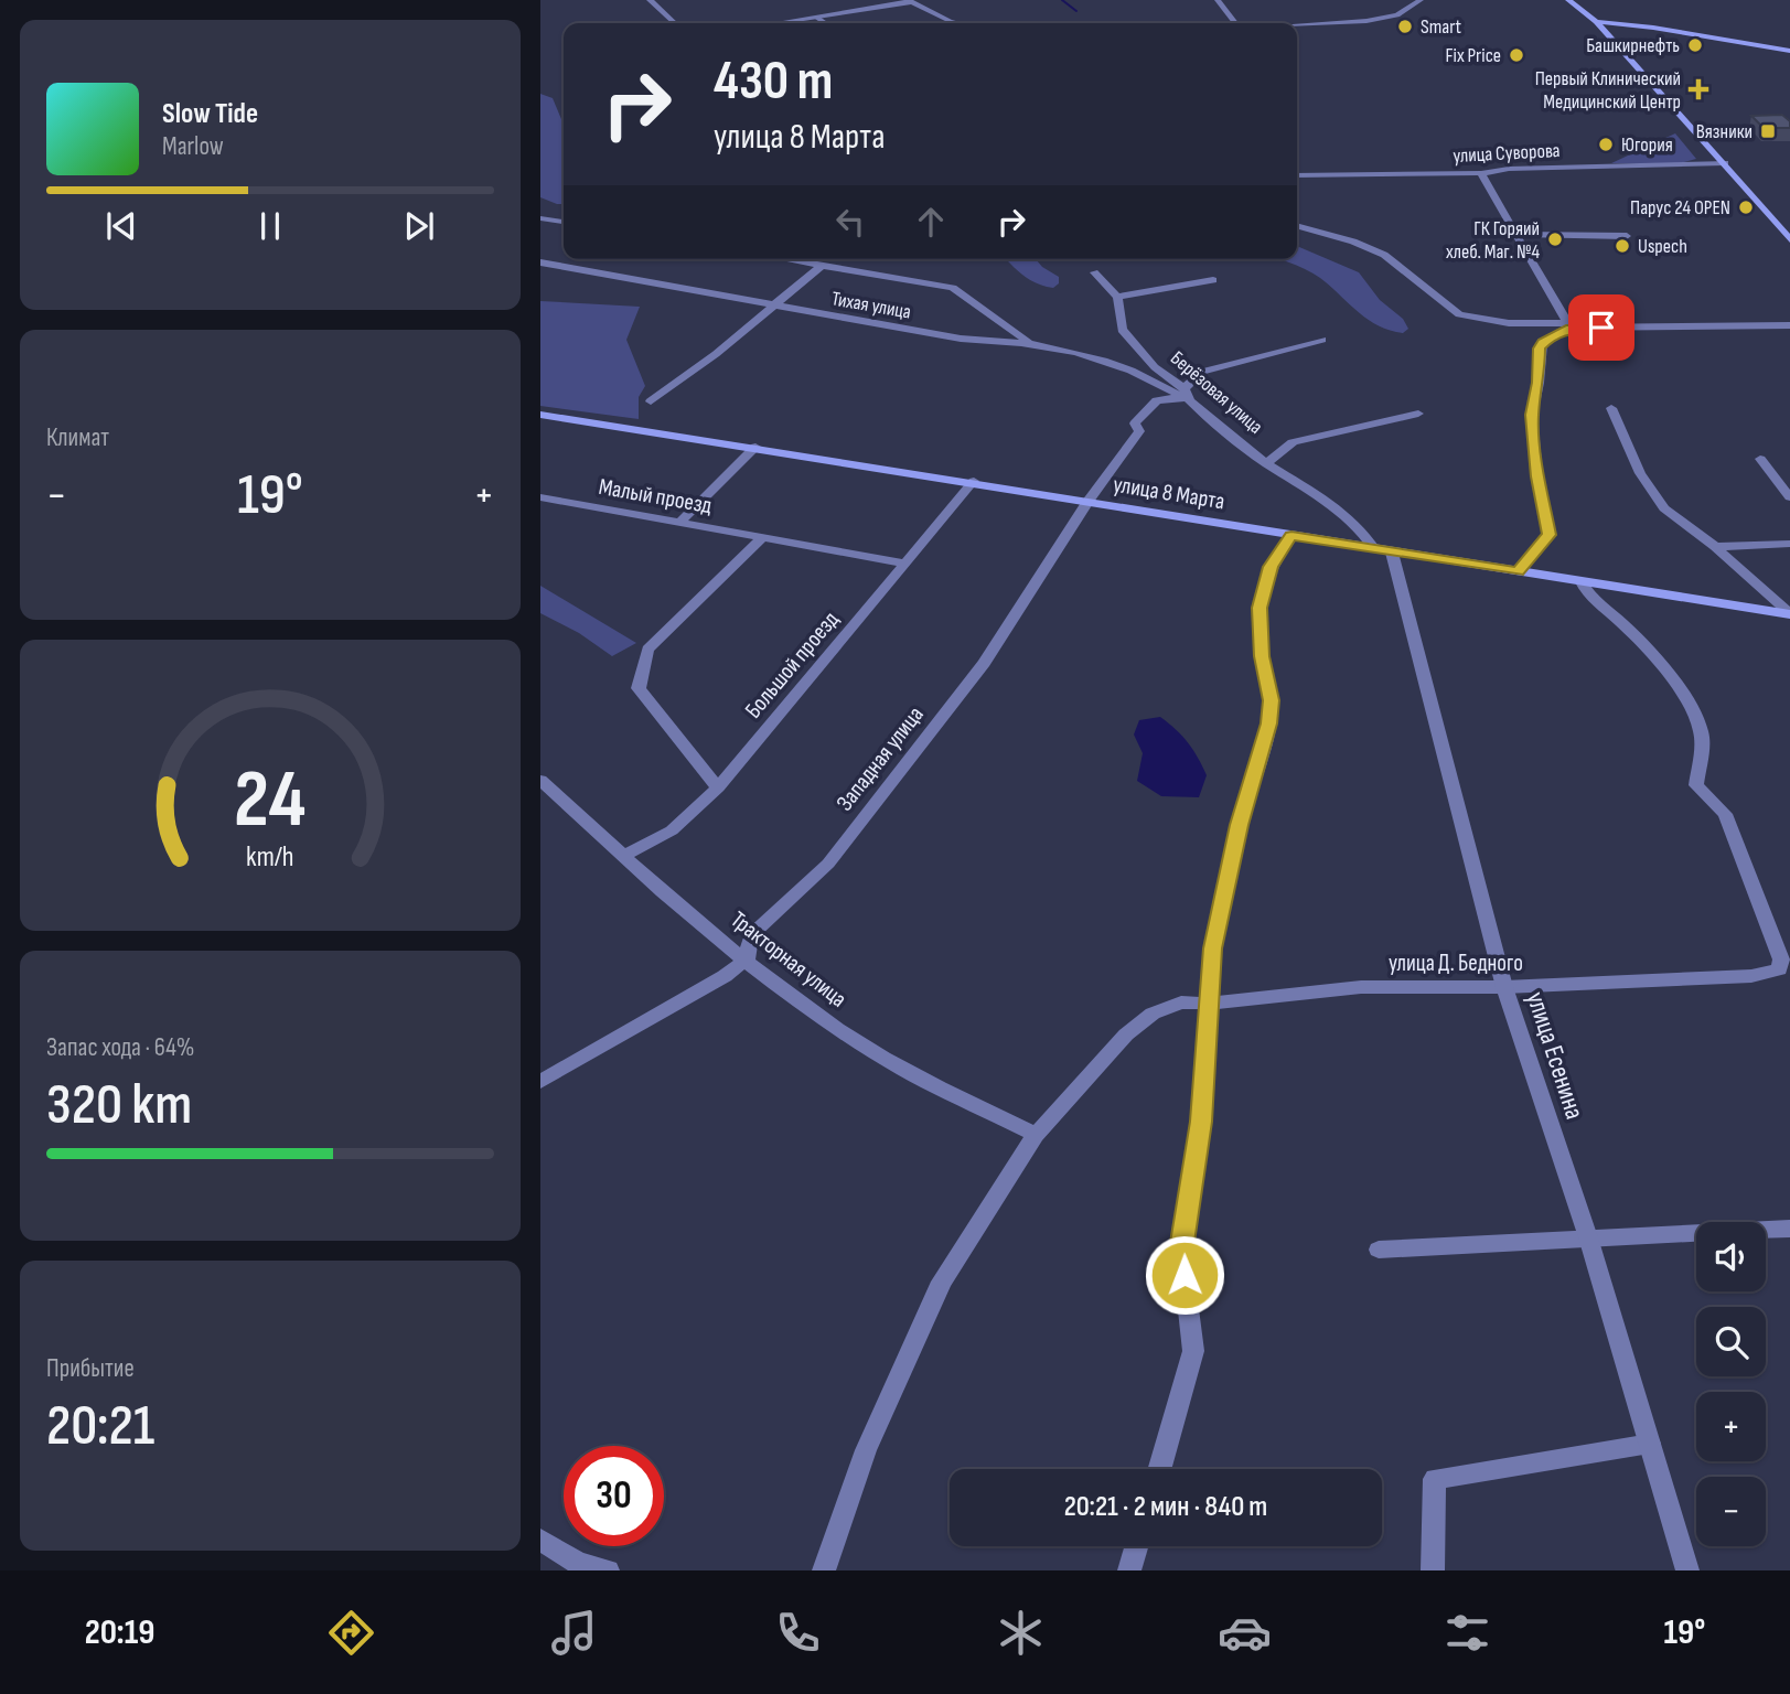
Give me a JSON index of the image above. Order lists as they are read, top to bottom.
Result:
{
  "streets": {
    "main road": ["улица 8 Марта"],
    "street": [
      "улица Суворова",
      "Тихая улица",
      "Берёзовая улица",
      "Малый проезд",
      "Большой проезд",
      "Западная улица",
      "Тракторная улица",
      "улица Д. Бедного",
      "улица Есенина"
    ]
  },
  "crossings": [
    ["Тихая улица", "Берёзовая улица"],
    ["Тихая улица", "Западная улица"],
    ["Берёзовая улица", "улица 8 Марта"],
    ["Берёзовая улица", "Западная улица"],
    ["Берёзовая улица", "улица Есенина"],
    ["улица 8 Марта", "Большой проезд"],
    ["улица 8 Марта", "Западная улица"],
    ["улица 8 Марта", "улица Д. Бедного"],
    ["улица 8 Марта", "улица Есенина"],
    ["Малый проезд", "Большой проезд"],
    ["Большой проезд", "Тракторная улица"],
    ["Западная улица", "Тракторная улица"],
    ["Тракторная улица", "улица Д. Бедного"],
    ["улица Д. Бедного", "улица Есенина"]
  ],
  "places": {
    "other": [
      "Smart",
      "Башкирнефть",
      "Fix Price",
      "Югория",
      "Парус 24 OPEN",
      "ГК Горяий хлеб. Маг. №4",
      "Uspech"
    ],
    "health": ["Первый Клинический Медицинский Центр"],
    "transit": ["Вязники"]
  },
  "page": {
    "turn": ["430 m", "улица 8 Марта"],
    "song": ["Slow Tide", "Marlow"],
    "tile": [
      "Климат",
      ["Запас хода · 64%", "320 km"],
      ["Прибытие", "20:21"]
    ],
    "heat": ["−", "19°", "+"],
    "map_buttons": ["+", "−"],
    "limit": "30",
    "trip": "20:21 · 2 мин · 840 m",
    "tabs": ["20:19", "19°"],
    "gauge": ["24", "km/h"]
  }
}
